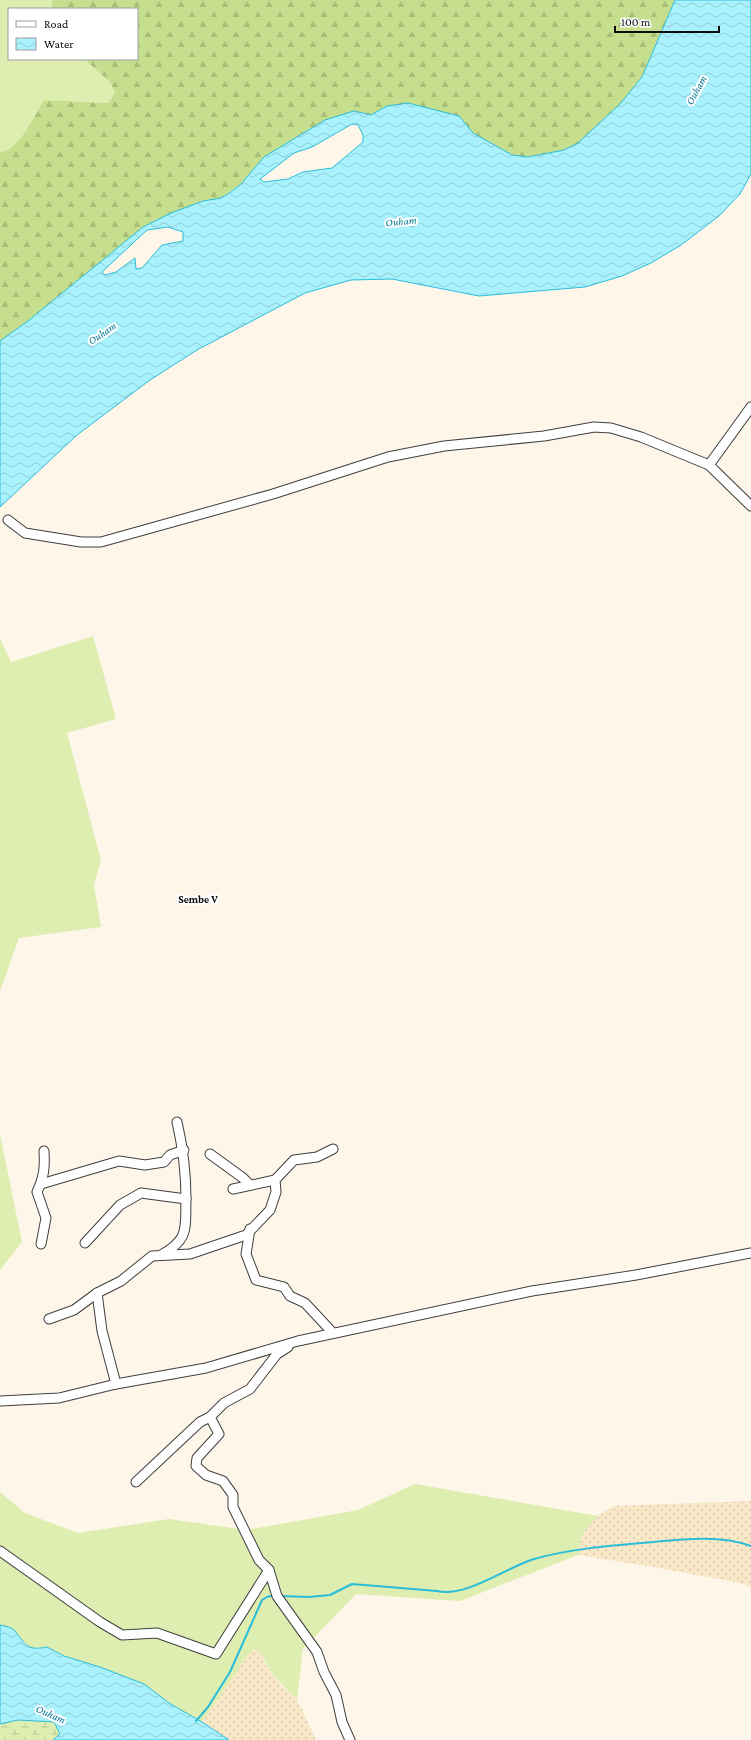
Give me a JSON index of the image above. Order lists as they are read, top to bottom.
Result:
{
  "districts": ["Sembe V"],
  "water": ["Ouham"],
  "legend": ["Road", "Water"],
  "scale_bar": "100 m"
}
